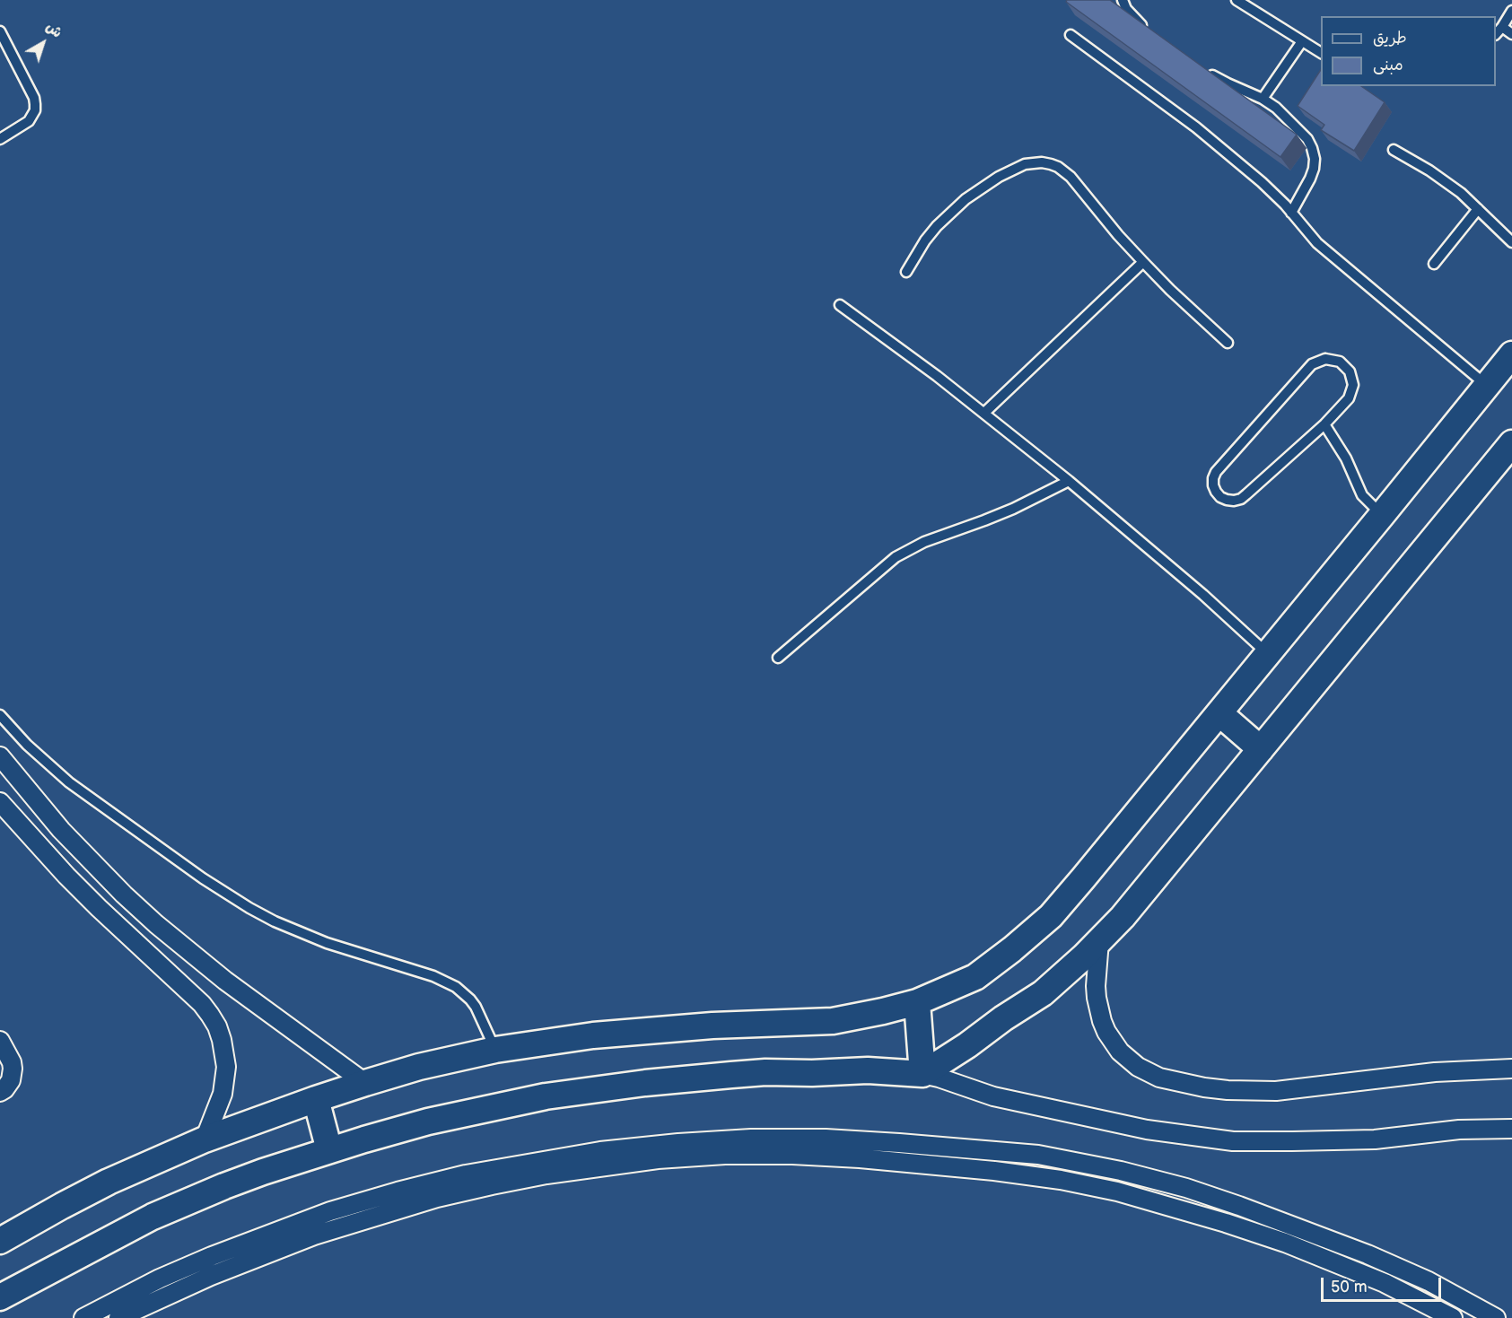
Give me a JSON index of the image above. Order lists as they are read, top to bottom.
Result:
{
  "legend": ["طريق", "مبنى"],
  "scale_bar": "50 m",
  "north": "top right"
}
